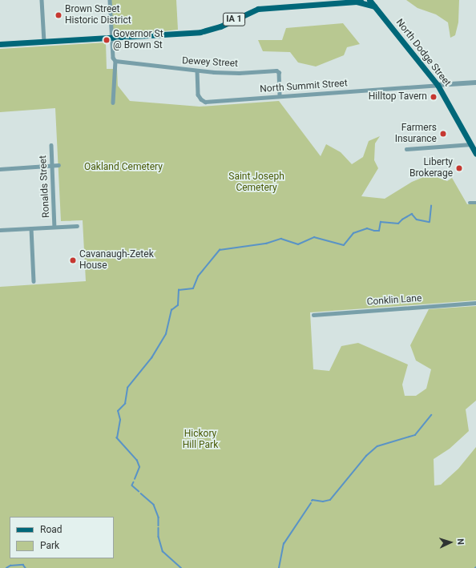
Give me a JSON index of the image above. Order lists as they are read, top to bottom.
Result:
{
  "streets": {
    "main road": ["IA 1", "North Dodge Street"],
    "street": [
      "Dewey Street",
      "North Summit Street",
      "Ronalds Street",
      "Conklin Lane"
    ]
  },
  "crossings": [
    ["North Dodge Street", "North Summit Street"],
    ["Dewey Street", "North Summit Street"]
  ],
  "parks": ["Oakland Cemetery", "Saint Joseph Cemetery", "Hickory Hill Park"],
  "places": [
    "Brown Street Historic District",
    "Governor St @ Brown St",
    "Hilltop Tavern",
    "Farmers Insurance",
    "Liberty Brokerage",
    "Cavanaugh-Zetek House"
  ],
  "legend": ["Road", "Park"],
  "north": "right"
}
